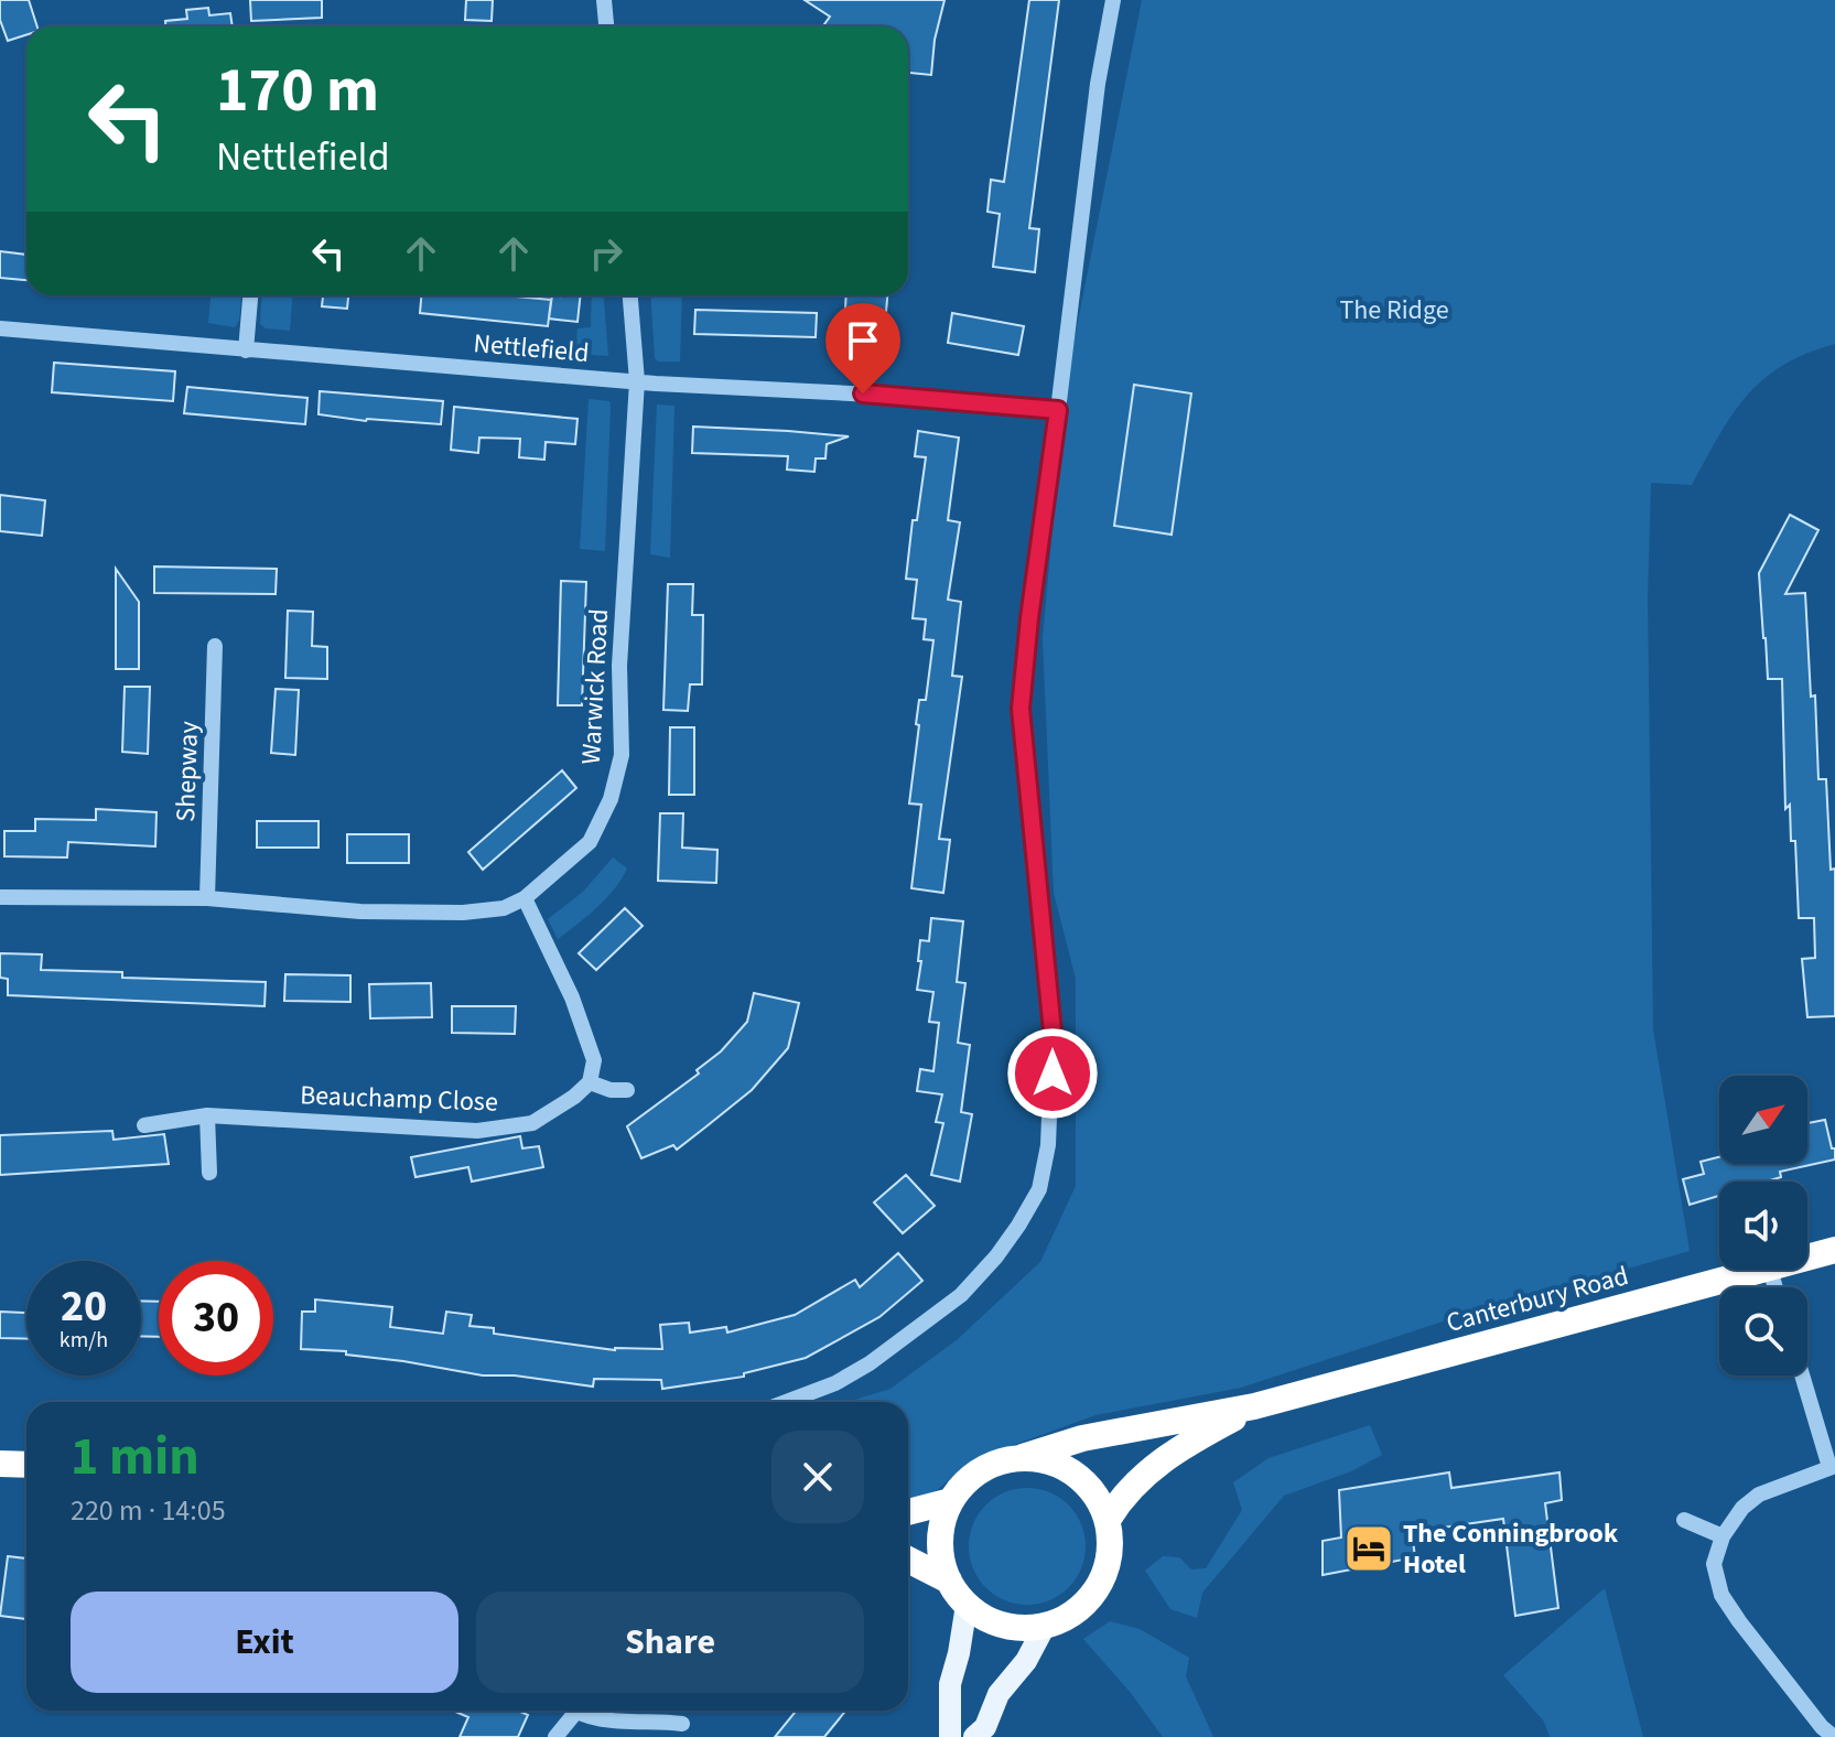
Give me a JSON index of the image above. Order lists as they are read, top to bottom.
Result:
{
  "streets": {
    "highway": ["Canterbury Road"],
    "street": [
      "Nettlefield",
      "Warwick Road",
      "Shepway",
      "Beauchamp Close"
    ]
  },
  "crossings": [
    ["Nettlefield", "Warwick Road"],
    ["Warwick Road", "Shepway"]
  ],
  "parks": ["The Ridge"],
  "places": {
    "hotel": ["The Conningbrook Hotel"]
  },
  "north": "top right",
  "page": {
    "turn": ["170 m", "Nettlefield"],
    "speed": "20 km/h",
    "limit": "30",
    "heading": ["1 min", "220 m · 14:05"],
    "buttons": ["Exit", "Share"]
  }
}
